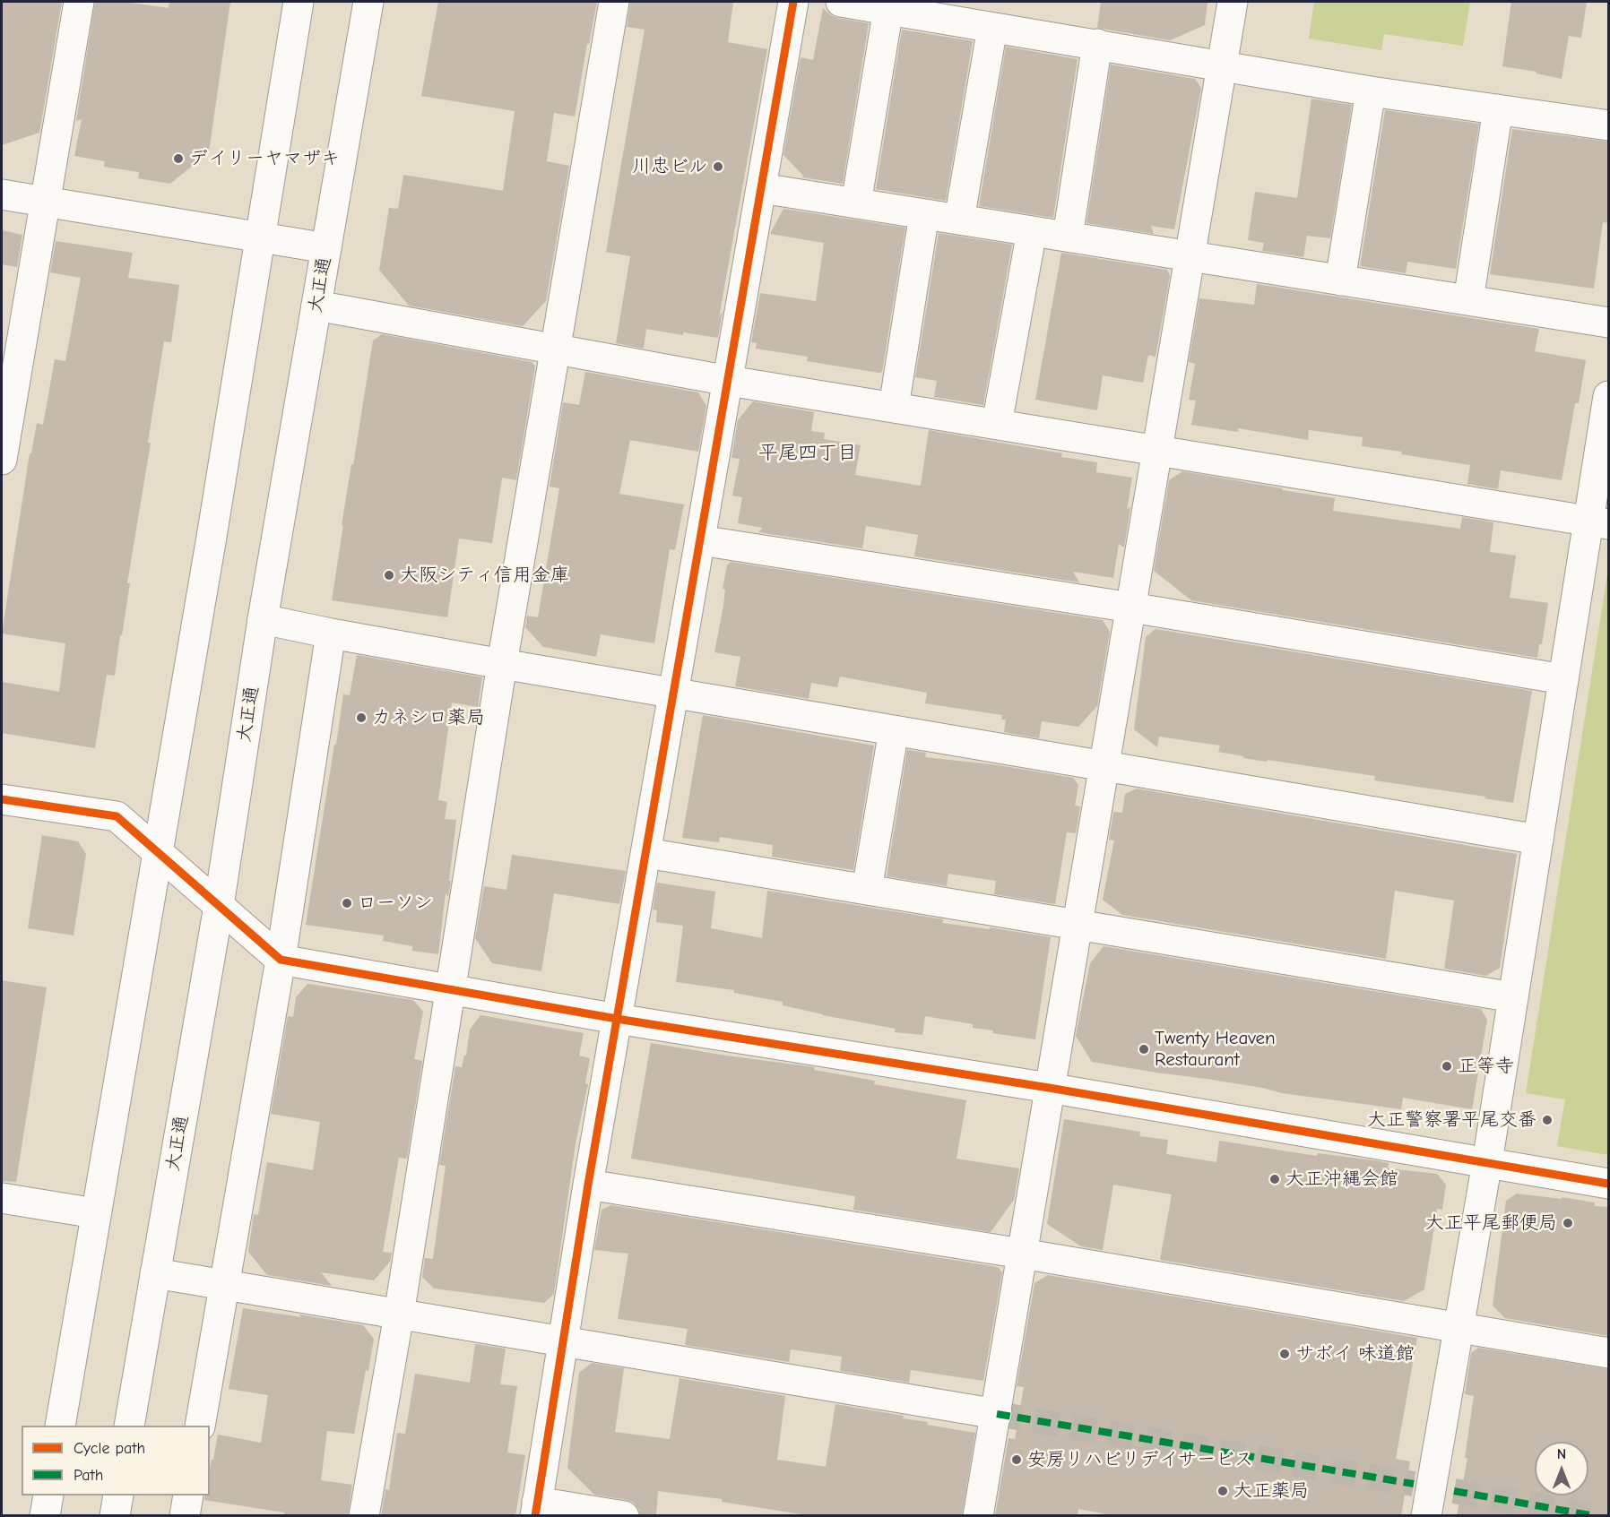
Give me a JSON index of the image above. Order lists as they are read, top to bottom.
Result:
{
  "streets": {
    "street": ["大正通"]
  },
  "districts": ["平尾四丁目"],
  "places": [
    "デイリーヤマザキ",
    "川忠ビル",
    "大阪シティ信用金庫",
    "カネシロ薬局",
    "ローソン",
    "Twenty Heaven Restaurant",
    "正等寺",
    "大正警察署平尾交番",
    "大正沖縄会館",
    "大正平尾郵便局",
    "サボイ 味道館",
    "安房リハビリデイサービス",
    "大正薬局"
  ],
  "legend": ["Cycle path", "Path"],
  "north": "top"
}
